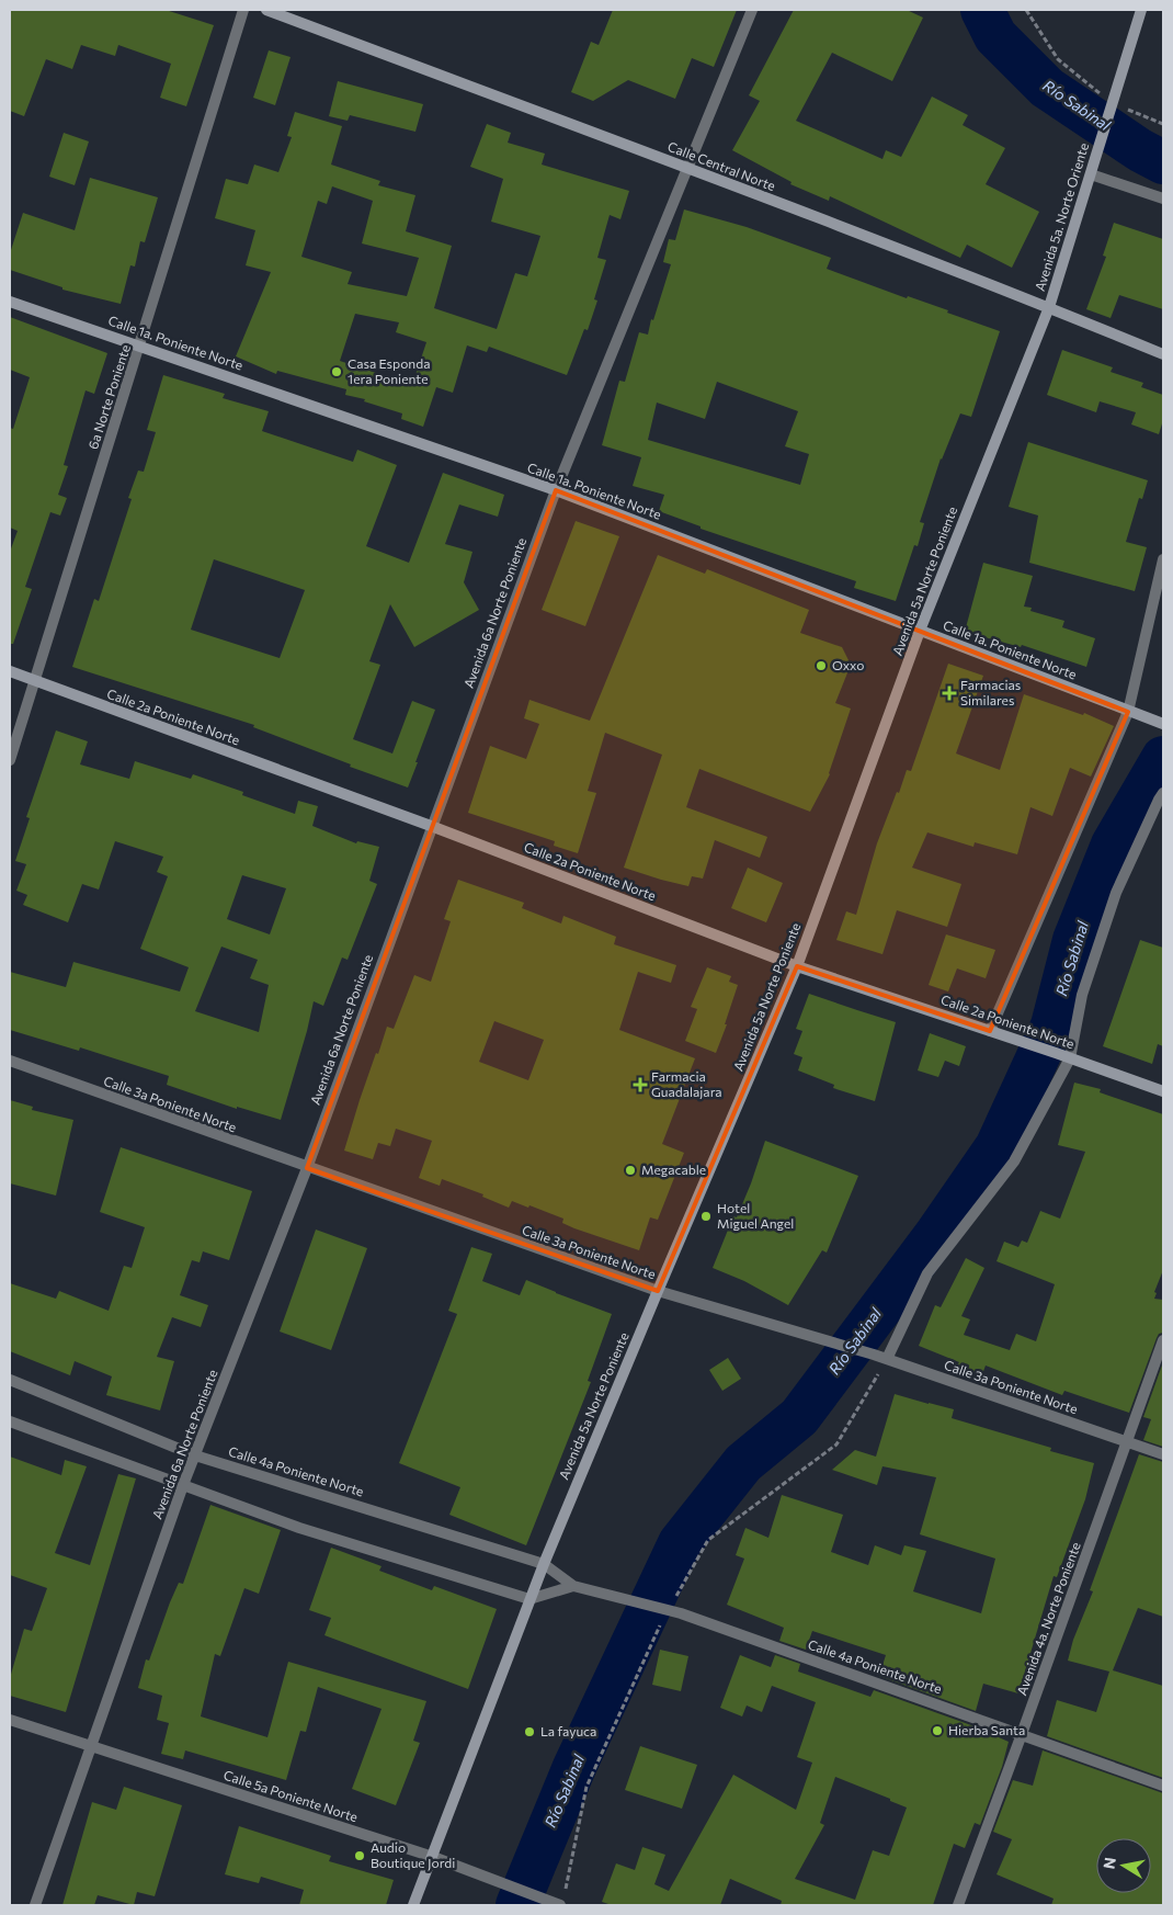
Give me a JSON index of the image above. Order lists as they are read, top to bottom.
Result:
{
  "streets": {
    "main road": [
      "Calle Central Norte",
      "Avenida 5a. Norte Oriente",
      "Calle 1a. Poniente Norte",
      "Avenida 5a Norte Poniente",
      "Calle 2a Poniente Norte"
    ],
    "street": [
      "6a Norte Poniente",
      "Avenida 6a Norte Poniente",
      "Calle 3a Poniente Norte",
      "Calle 4a Poniente Norte",
      "Avenida 4a. Norte Poniente",
      "Calle 5a Poniente Norte"
    ]
  },
  "crossings": [
    ["Calle Central Norte", "Avenida 5a. Norte Oriente"],
    ["Calle Central Norte", "Avenida 5a Norte Poniente"],
    ["Calle Central Norte", "Avenida 6a Norte Poniente"],
    ["Avenida 5a. Norte Oriente", "Avenida 5a Norte Poniente"],
    ["Calle 1a. Poniente Norte", "6a Norte Poniente"],
    ["Calle 1a. Poniente Norte", "Avenida 5a Norte Poniente"],
    ["Calle 1a. Poniente Norte", "Avenida 6a Norte Poniente"],
    ["6a Norte Poniente", "Calle 2a Poniente Norte"],
    ["Avenida 5a Norte Poniente", "Calle 2a Poniente Norte"],
    ["Avenida 5a Norte Poniente", "Calle 3a Poniente Norte"],
    ["Avenida 5a Norte Poniente", "Calle 4a Poniente Norte"],
    ["Avenida 5a Norte Poniente", "Calle 5a Poniente Norte"],
    ["Avenida 6a Norte Poniente", "Calle 2a Poniente Norte"],
    ["Avenida 6a Norte Poniente", "Calle 3a Poniente Norte"],
    ["Avenida 6a Norte Poniente", "Calle 4a Poniente Norte"],
    ["Avenida 6a Norte Poniente", "Calle 5a Poniente Norte"],
    ["Calle 3a Poniente Norte", "Avenida 4a. Norte Poniente"],
    ["Calle 4a Poniente Norte", "Avenida 4a. Norte Poniente"]
  ],
  "water": ["Río Sabinal"],
  "places": {
    "other": [
      "Casa Esponda 1era Poniente",
      "Oxxo",
      "Megacable",
      "Hotel Miguel Angel",
      "Hierba Santa",
      "La fayuca",
      "Audio Boutique Jordi"
    ],
    "health": ["Farmacias Similares", "Farmacia Guadalajara"]
  },
  "north": "left"
}
